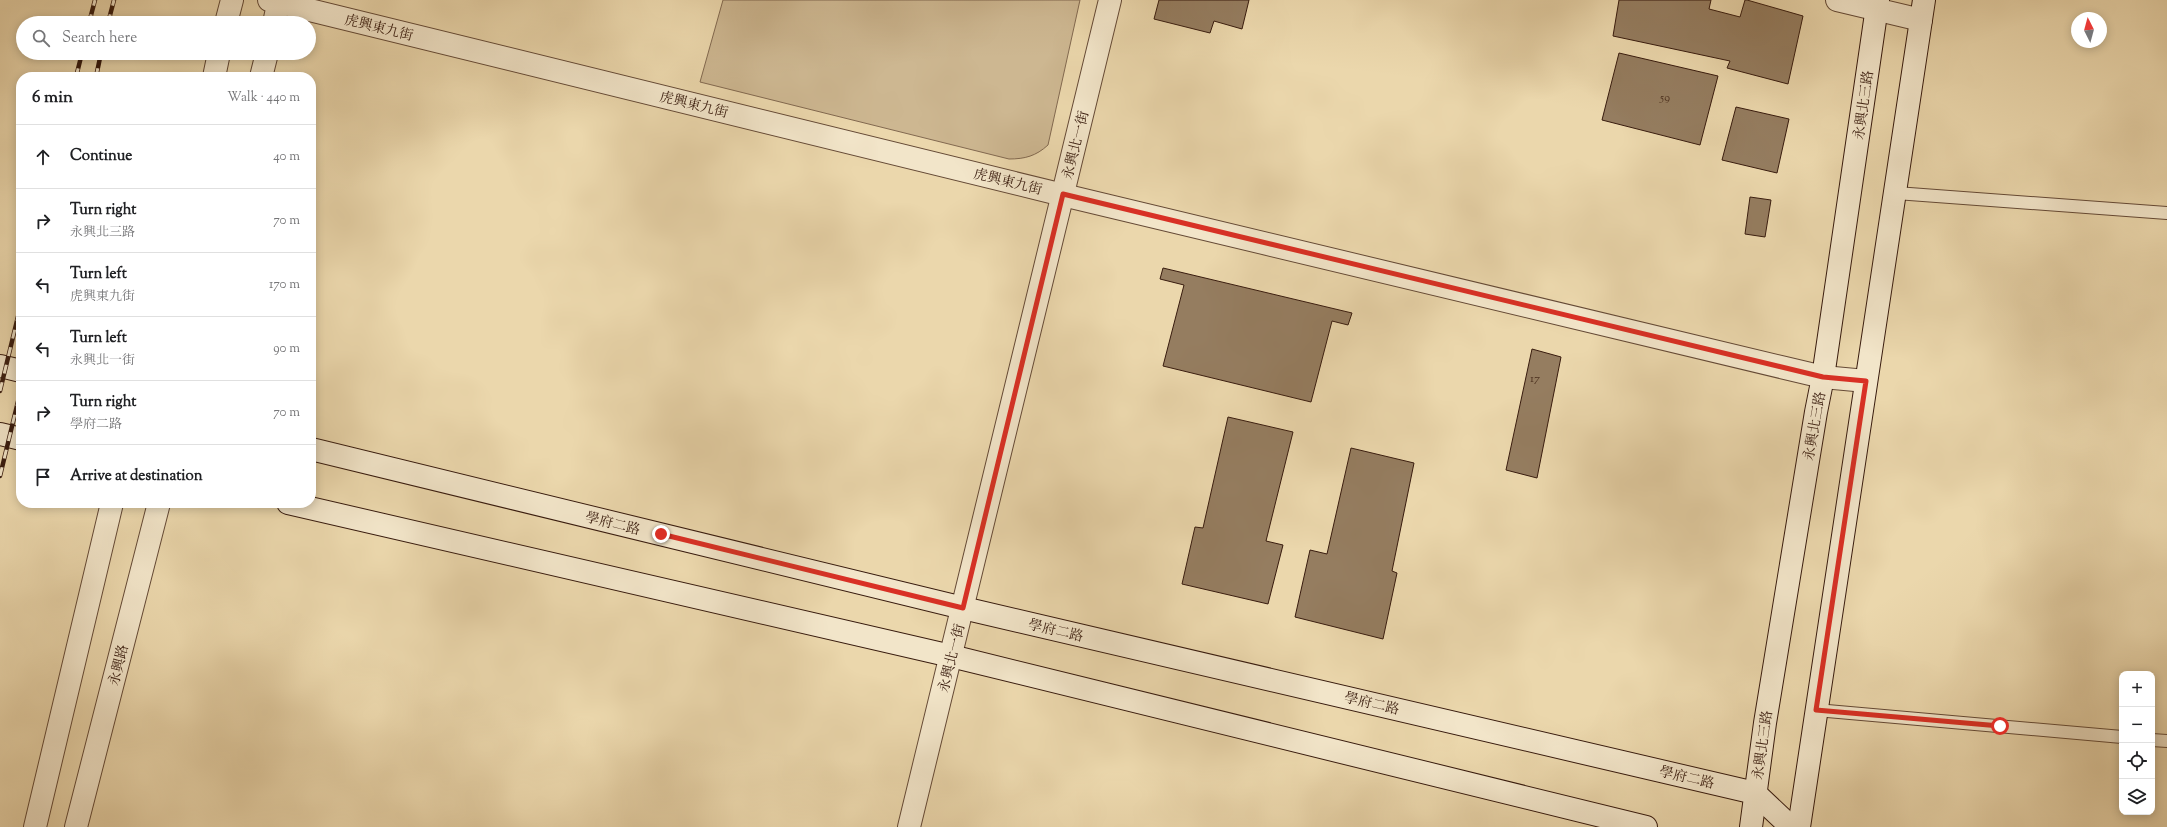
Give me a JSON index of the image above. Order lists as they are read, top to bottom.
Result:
{
  "streets": {
    "street": [
      "虎興東九街",
      "永興北三路",
      "永興北一街",
      "學府二路",
      "永興路"
    ]
  },
  "crossings": [
    ["虎興東九街", "永興北三路"],
    ["虎興東九街", "永興北一街"],
    ["永興北三路", "學府二路"],
    ["永興北一街", "學府二路"]
  ],
  "house_numbers": ["59", "17"],
  "north": "top",
  "page": {
    "search": "Search here",
    "heading": ["6 min", "Walk · 440 m"],
    "list": [
      ["Continue", "40 m"],
      ["Turn right", "永興北三路", "70 m"],
      ["Turn left", "虎興東九街", "170 m"],
      ["Turn left", "永興北一街", "90 m"],
      ["Turn right", "學府二路", "70 m"],
      "Arrive at destination"
    ],
    "map_buttons": ["+", "−"]
  }
}
